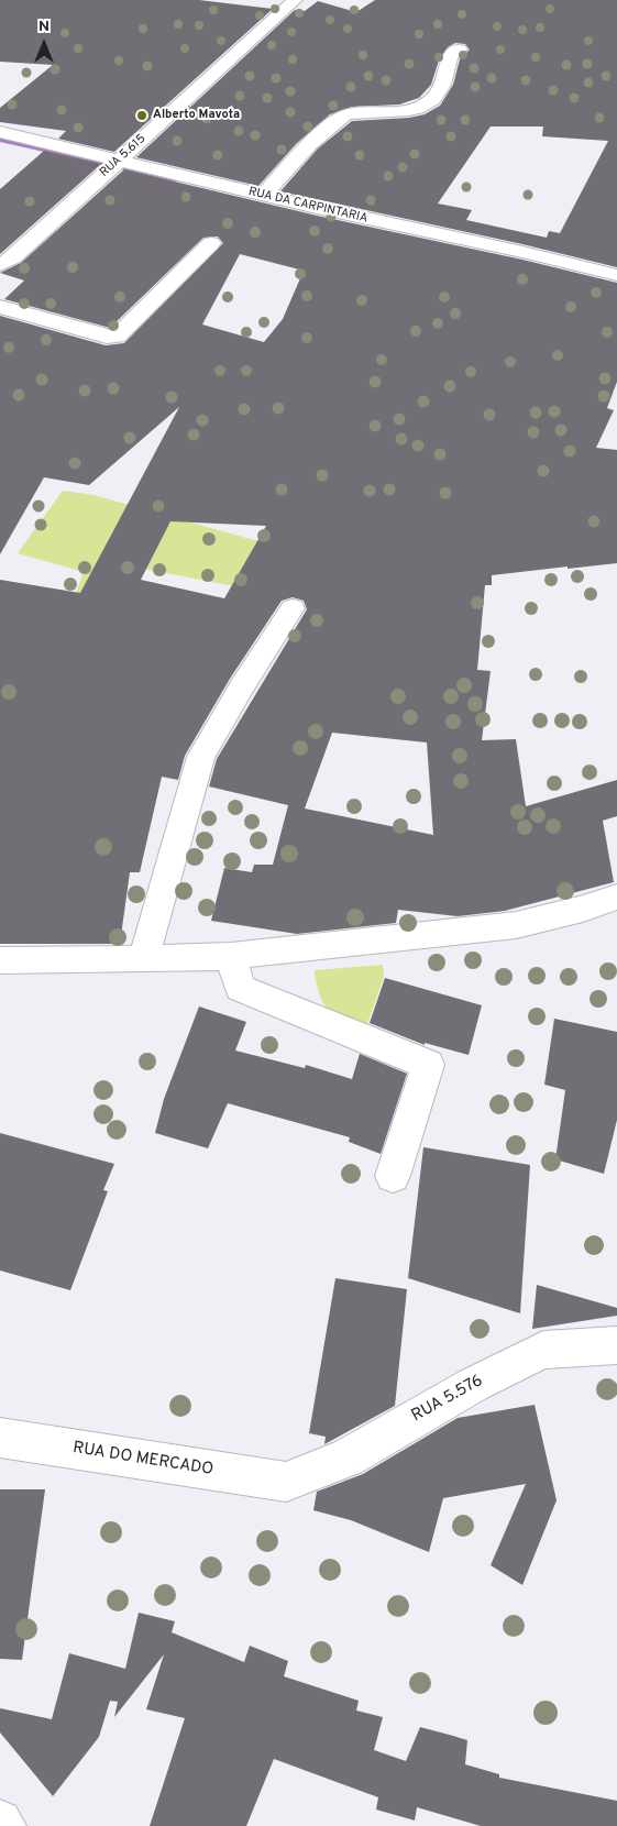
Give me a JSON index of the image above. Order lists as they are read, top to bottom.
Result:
{
  "streets": {
    "street": [
      "RUA 5.615",
      "RUA DA CARPINTARIA",
      "RUA 5.576",
      "RUA DO MERCADO"
    ]
  },
  "crossings": [
    ["RUA 5.615", "RUA DA CARPINTARIA"],
    ["RUA 5.576", "RUA DO MERCADO"]
  ],
  "places": ["Alberto Mavota"],
  "north": "top"
}
